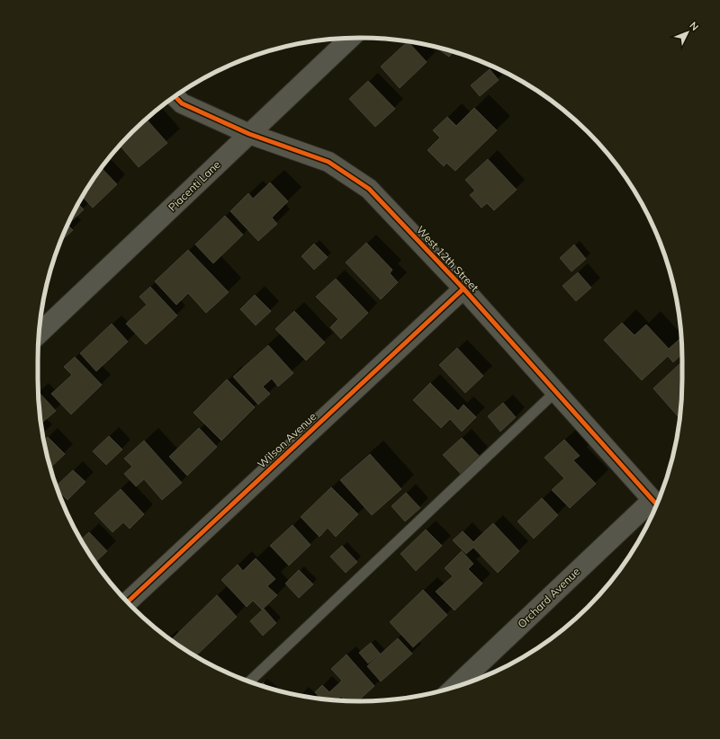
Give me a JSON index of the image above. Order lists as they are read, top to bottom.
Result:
{
  "streets": {
    "street": [
      "Piacenti Lane",
      "West 12th Street",
      "Wilson Avenue",
      "Orchard Avenue"
    ]
  },
  "crossings": [
    ["Piacenti Lane", "West 12th Street"],
    ["West 12th Street", "Wilson Avenue"],
    ["West 12th Street", "Orchard Avenue"]
  ],
  "north": "top right"
}
